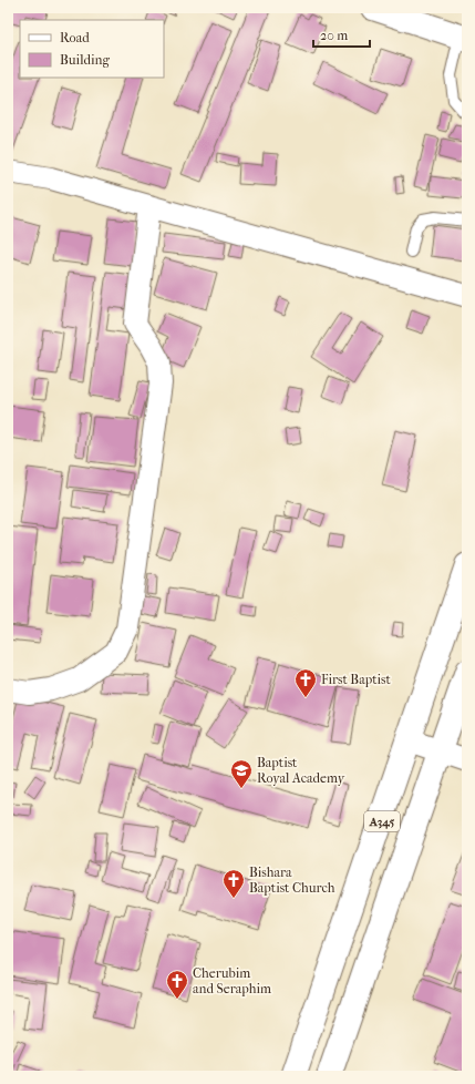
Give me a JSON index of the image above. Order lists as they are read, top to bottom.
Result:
{
  "streets": {
    "main road": ["A345"]
  },
  "places": {
    "church": ["First Baptist", "Bishara Baptist Church", "Cherubim and Seraphim"],
    "school or university": ["Baptist Royal Academy"]
  },
  "legend": ["Road", "Building"],
  "scale_bar": "20 m"
}
